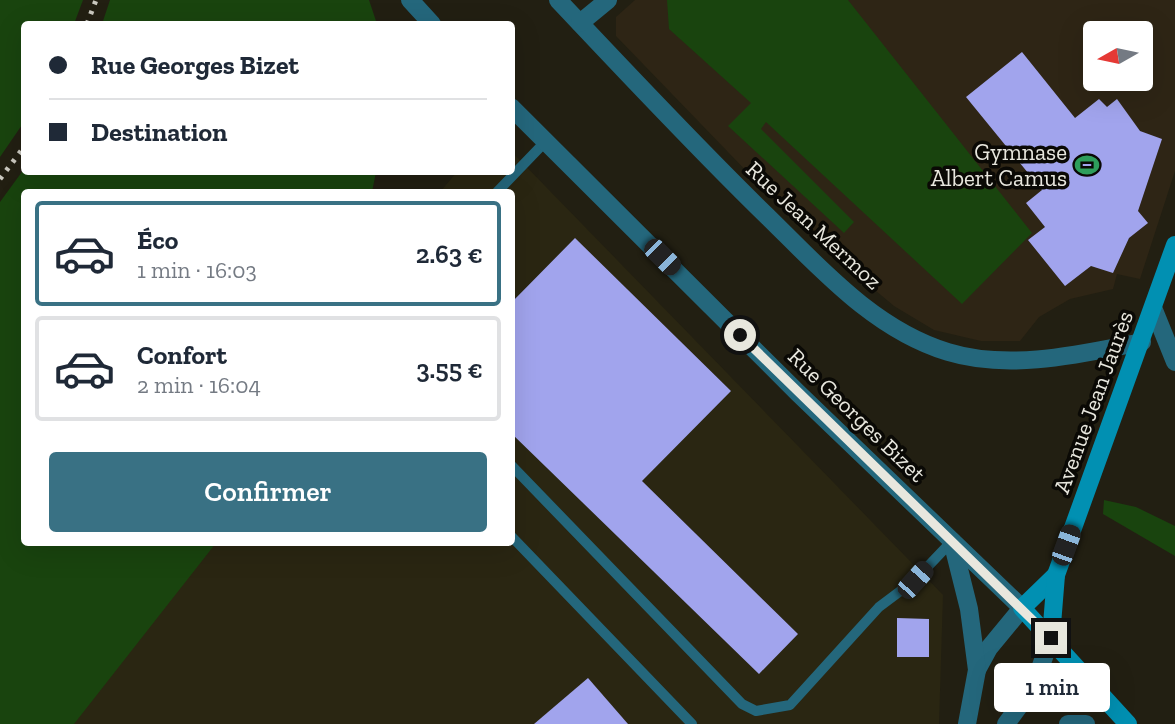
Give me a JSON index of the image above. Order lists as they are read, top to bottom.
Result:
{
  "streets": {
    "street": ["Rue Jean Mermoz", "Avenue Jean Jaurès", "Rue Georges Bizet"]
  },
  "crossings": [
    ["Rue Jean Mermoz", "Avenue Jean Jaurès"],
    ["Avenue Jean Jaurès", "Rue Georges Bizet"]
  ],
  "places": {
    "sports": ["Gymnase Albert Camus"]
  },
  "north": "left",
  "page": {
    "banner": ["Rue Georges Bizet", "Destination"],
    "list": [
      {
        "name": "Éco",
        "note": "1 min · 16:03",
        "value": "2.63 €"
      },
      {
        "name": "Confort",
        "note": "2 min · 16:04",
        "value": "3.55 €"
      }
    ],
    "buttons": "Confirmer",
    "bubble": "1 min"
  }
}
